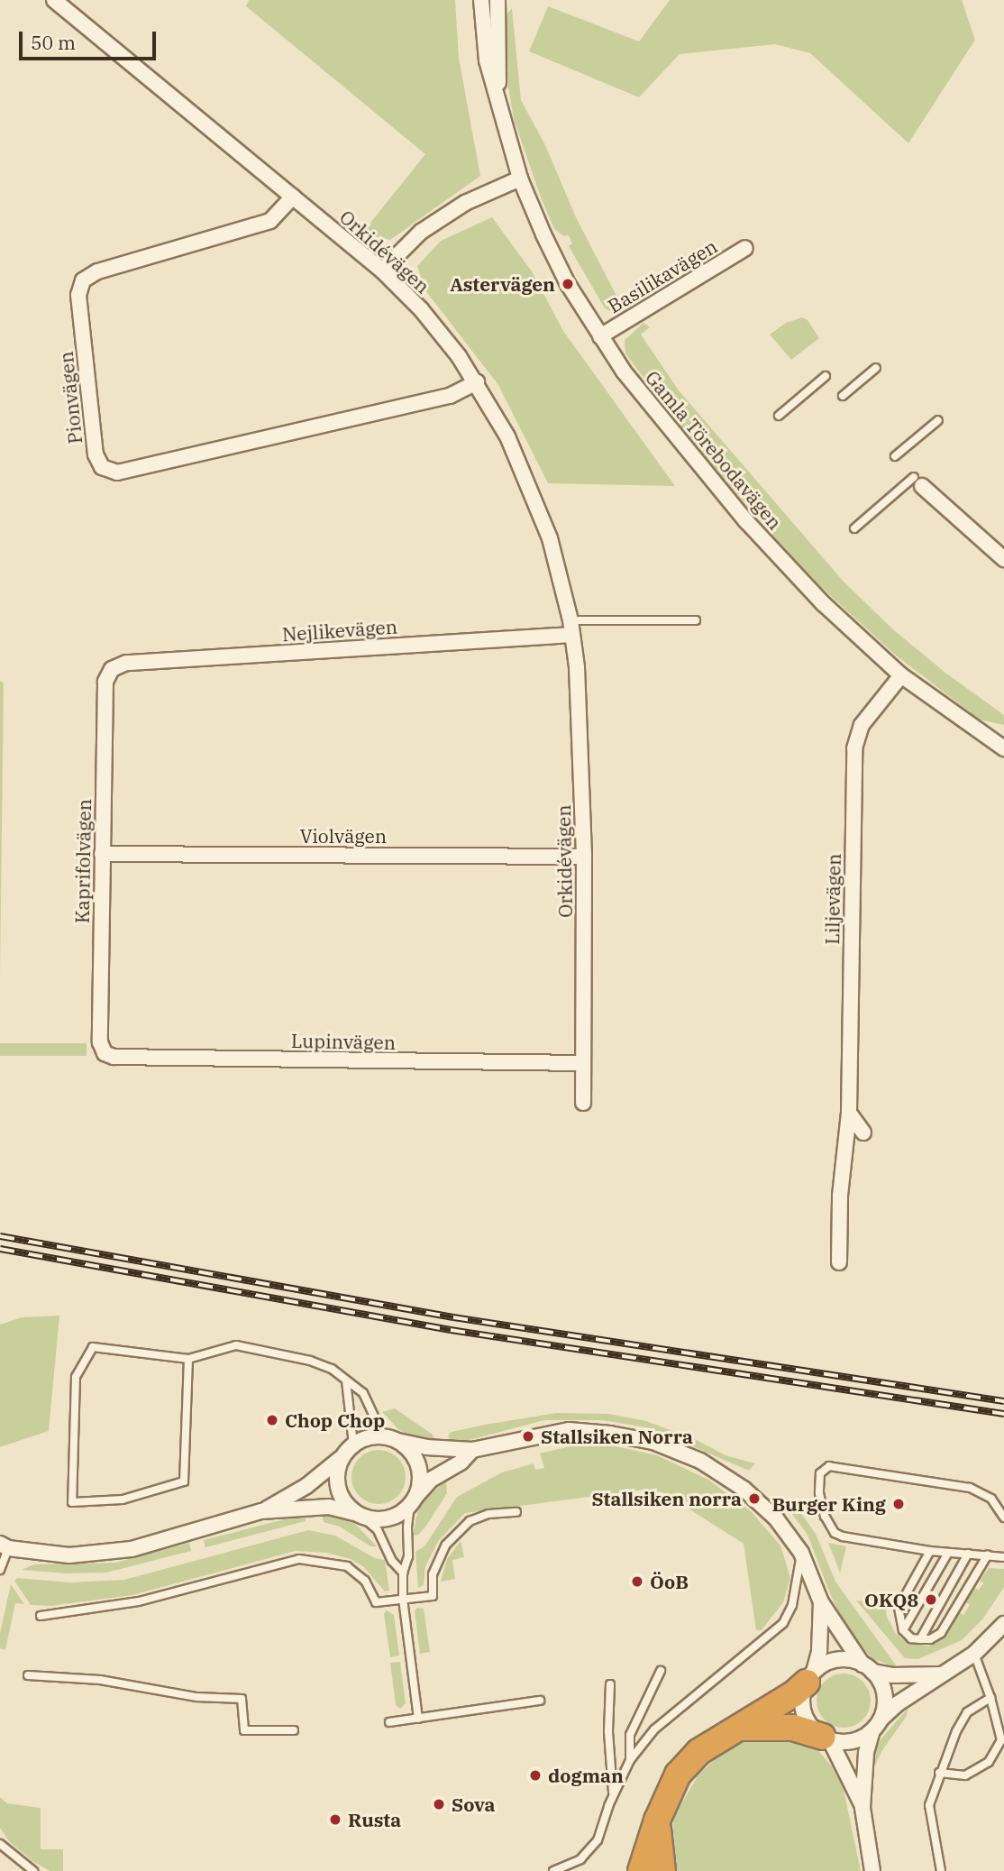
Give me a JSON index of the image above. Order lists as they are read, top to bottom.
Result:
{
  "streets": {
    "street": [
      "Orkidévägen",
      "Basilikavägen",
      "Pionvägen",
      "Gamla Törebodavägen",
      "Nejlikevägen",
      "Violvägen",
      "Kaprifolvägen",
      "Liljevägen",
      "Lupinvägen"
    ]
  },
  "crossings": [
    ["Orkidévägen", "Pionvägen"],
    ["Orkidévägen", "Nejlikevägen"],
    ["Orkidévägen", "Violvägen"],
    ["Orkidévägen", "Lupinvägen"],
    ["Basilikavägen", "Gamla Törebodavägen"],
    ["Gamla Törebodavägen", "Liljevägen"],
    ["Nejlikevägen", "Kaprifolvägen"],
    ["Violvägen", "Kaprifolvägen"],
    ["Kaprifolvägen", "Lupinvägen"]
  ],
  "places": [
    "Astervägen",
    "Chop Chop",
    "Stallsiken Norra",
    "Stallsiken norra",
    "Burger King",
    "ÖoB",
    "OKQ8",
    "dogman",
    "Sova",
    "Rusta"
  ],
  "scale_bar": "50 m"
}
